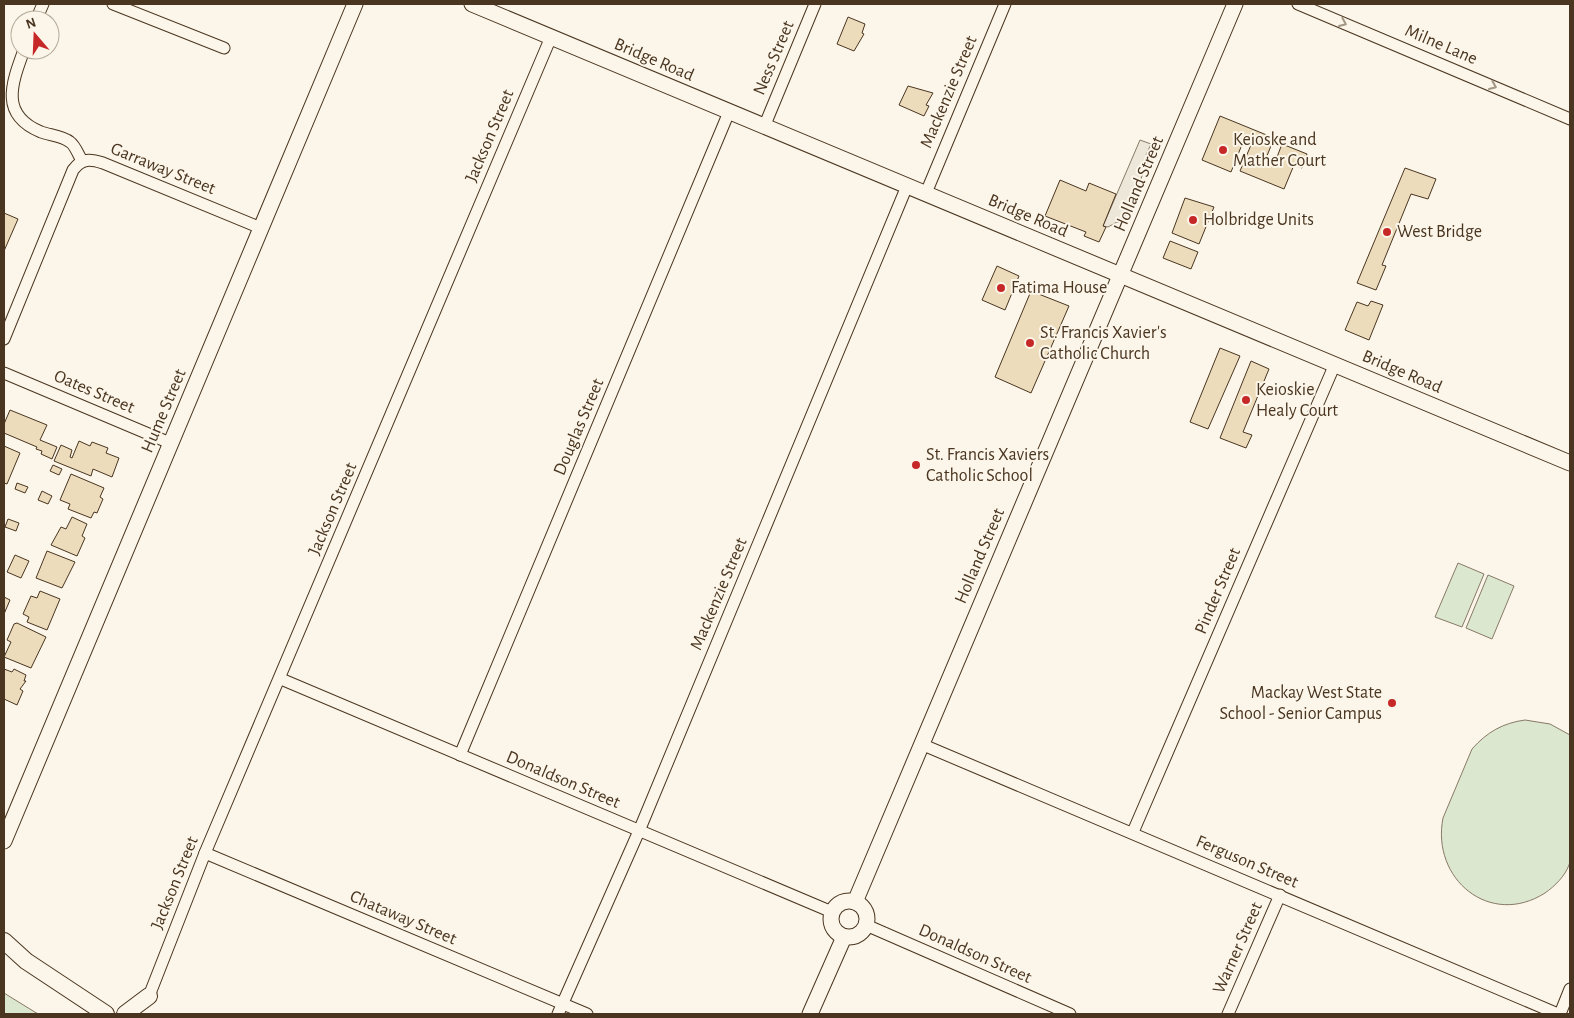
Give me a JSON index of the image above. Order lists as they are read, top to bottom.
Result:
{
  "streets": {
    "street": [
      "Milne Lane",
      "Ness Street",
      "Bridge Road",
      "Mackenzie Street",
      "Jackson Street",
      "Garraway Street",
      "Holland Street",
      "Oates Street",
      "Hume Street",
      "Douglas Street",
      "Pinder Street",
      "Donaldson Street",
      "Ferguson Street",
      "Chataway Street",
      "Warner Street"
    ]
  },
  "crossings": [
    ["Ness Street", "Bridge Road"],
    ["Bridge Road", "Mackenzie Street"],
    ["Bridge Road", "Jackson Street"],
    ["Bridge Road", "Holland Street"],
    ["Bridge Road", "Douglas Street"],
    ["Bridge Road", "Pinder Street"],
    ["Mackenzie Street", "Donaldson Street"],
    ["Mackenzie Street", "Chataway Street"],
    ["Jackson Street", "Donaldson Street"],
    ["Jackson Street", "Chataway Street"],
    ["Garraway Street", "Hume Street"],
    ["Holland Street", "Donaldson Street"],
    ["Holland Street", "Ferguson Street"],
    ["Oates Street", "Hume Street"],
    ["Douglas Street", "Donaldson Street"],
    ["Pinder Street", "Ferguson Street"],
    ["Ferguson Street", "Warner Street"]
  ],
  "one_way": ["Milne Lane"],
  "places": [
    "Keioske and Mather Court",
    "Holbridge Units",
    "West Bridge",
    "Fatima House",
    "St. Francis Xavier's Catholic Church",
    "Keioskie Healy Court",
    "St. Francis Xaviers Catholic School",
    "Mackay West State School - Senior Campus"
  ],
  "north": "top"
}
